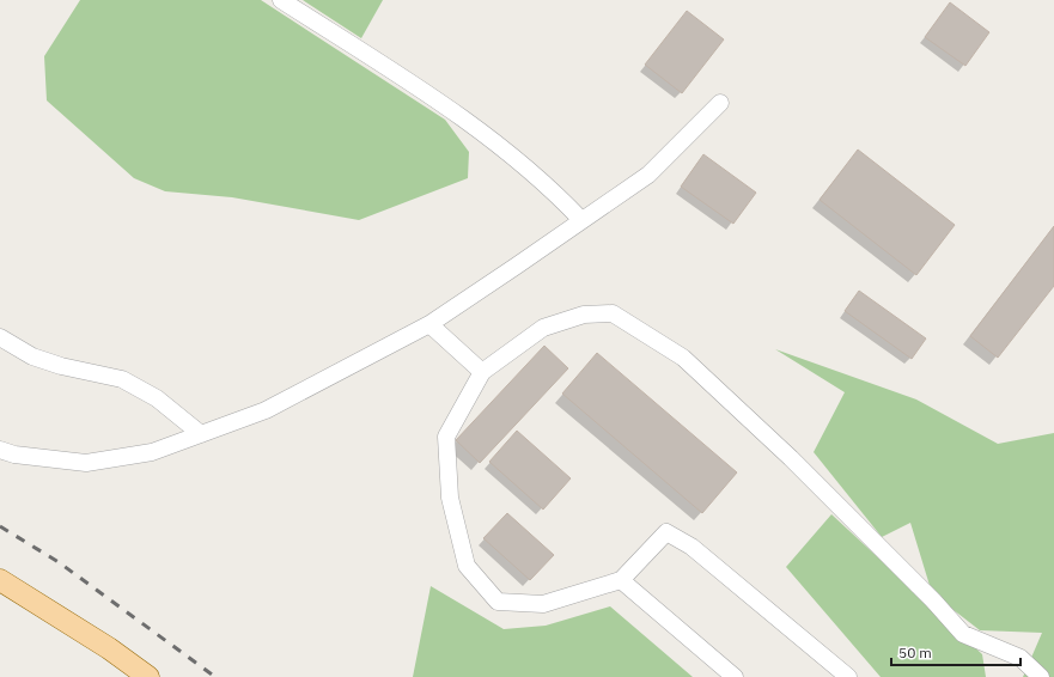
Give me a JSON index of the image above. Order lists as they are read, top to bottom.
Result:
{
  "scale_bar": "50 m"
}
